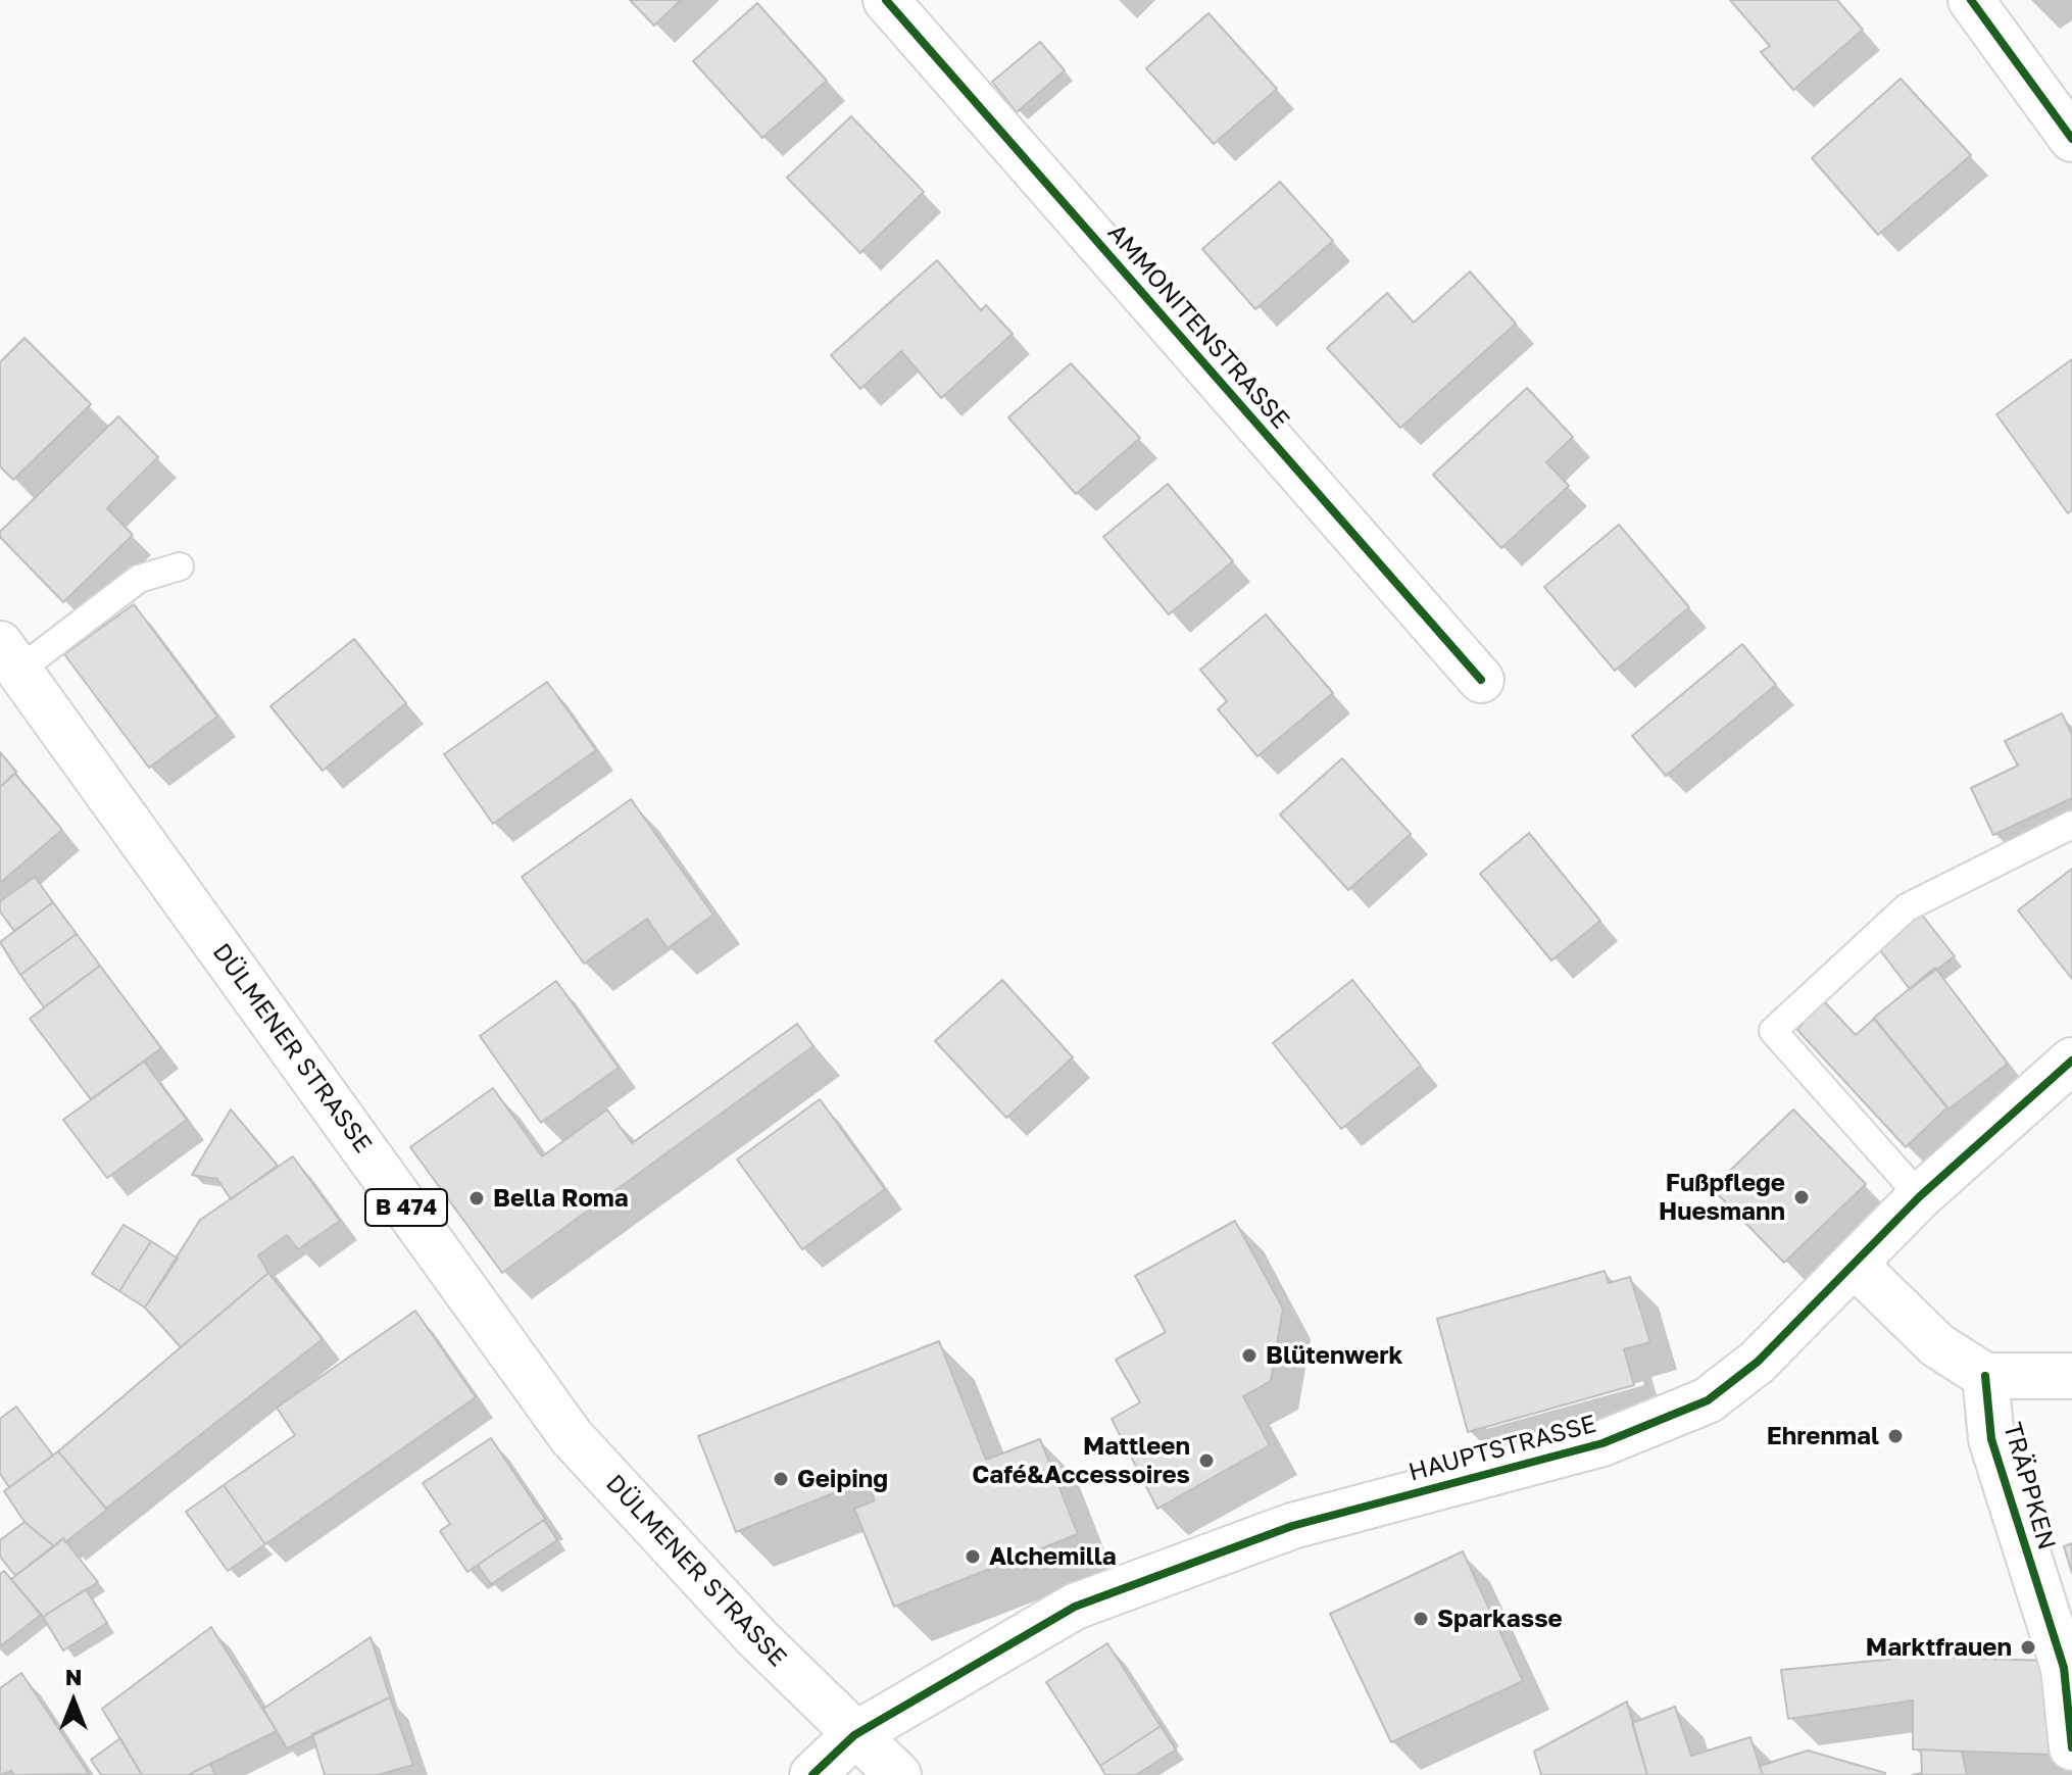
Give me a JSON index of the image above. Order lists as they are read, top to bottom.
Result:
{
  "streets": {
    "street": [
      "AMMONITENSTRASSE",
      "DÜLMENER STRASSE",
      "B 474",
      "HAUPTSTRASSE",
      "TRÄPPKEN"
    ]
  },
  "crossings": [
    ["DÜLMENER STRASSE", "B 474"],
    ["DÜLMENER STRASSE", "HAUPTSTRASSE"],
    ["B 474", "HAUPTSTRASSE"]
  ],
  "places": [
    "Fußpflege Huesmann",
    "Bella Roma",
    "Blütenwerk",
    "Ehrenmal",
    "Mattleen Café&Accessoires",
    "Geiping",
    "Alchemilla",
    "Sparkasse",
    "Marktfrauen"
  ],
  "north": "top"
}
